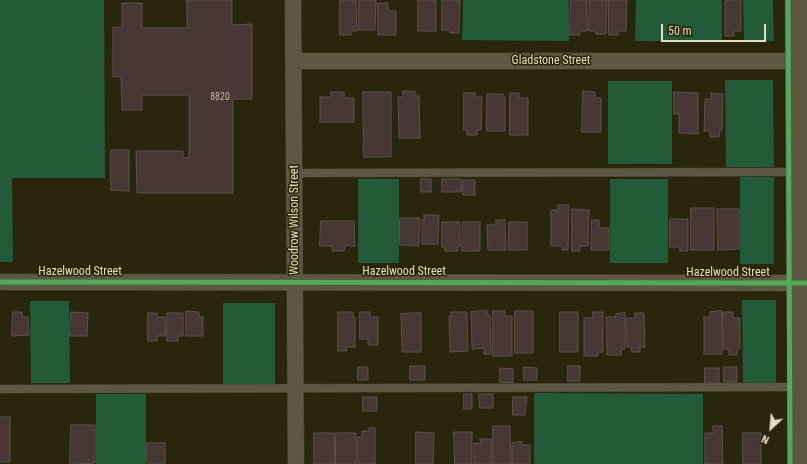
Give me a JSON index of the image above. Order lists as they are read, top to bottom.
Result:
{
  "streets": {
    "street": ["Gladstone Street", "Woodrow Wilson Street", "Hazelwood Street"]
  },
  "crossings": [
    ["Gladstone Street", "Woodrow Wilson Street"],
    ["Woodrow Wilson Street", "Hazelwood Street"]
  ],
  "house_numbers": ["8820"],
  "scale_bar": "50 m",
  "north": "bottom left"
}
